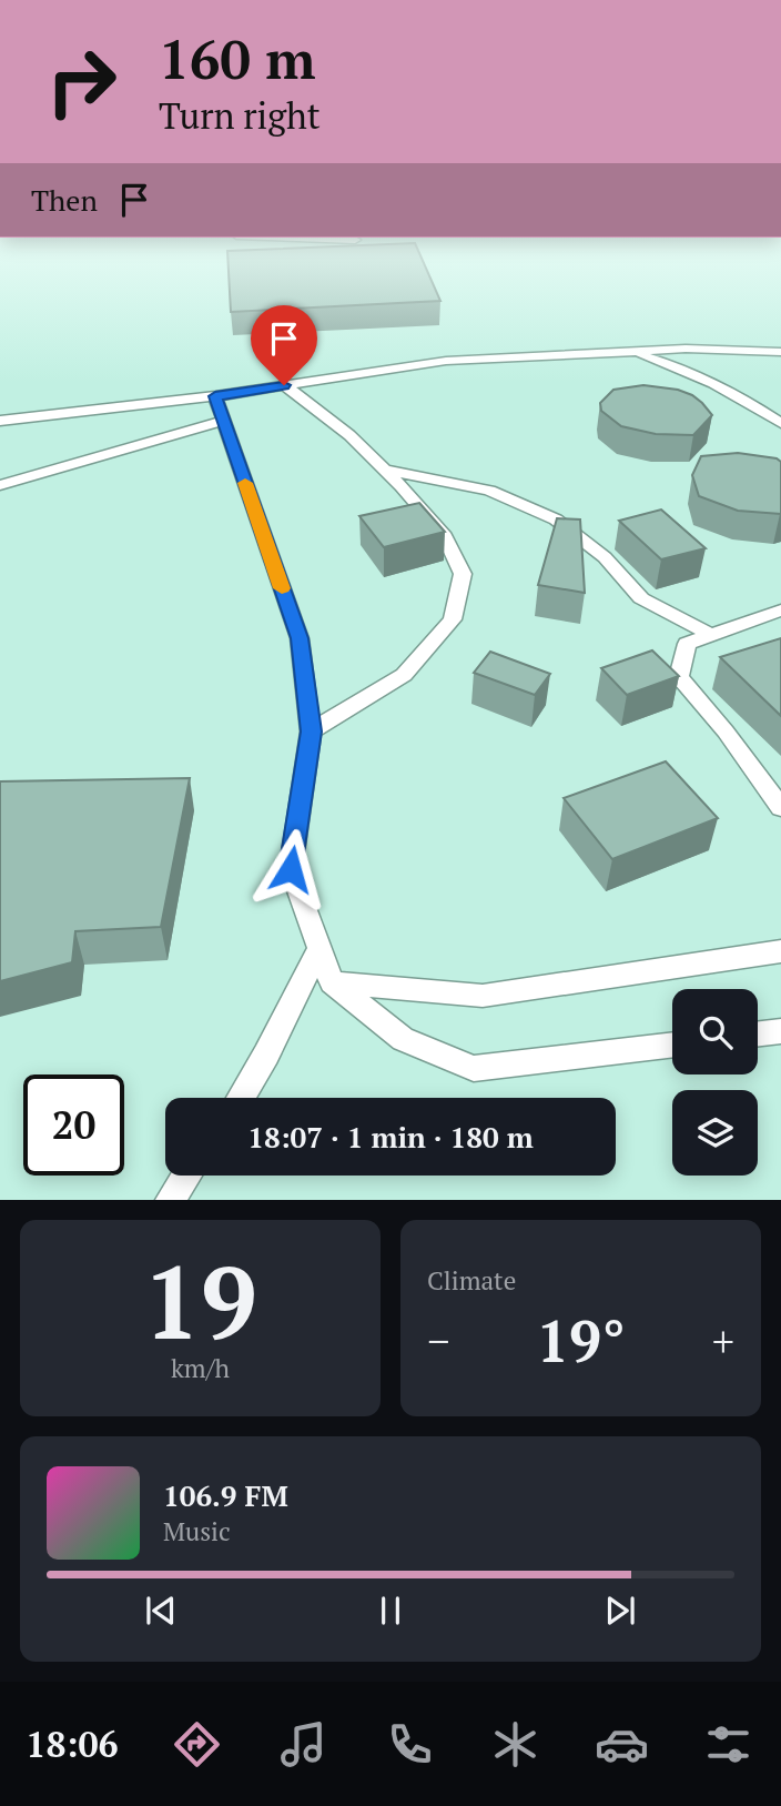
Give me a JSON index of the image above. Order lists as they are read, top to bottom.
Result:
{
  "page": {
    "turn": ["160 m", "Turn right"],
    "then": "Then",
    "limit": "20",
    "trip": "18:07 · 1 min · 180 m",
    "tile": [
      ["19", "km/h"],
      "Climate"
    ],
    "heat": ["−", "19°", "+"],
    "song": ["106.9 FM", "Music"],
    "tabs": "18:06"
  }
}
